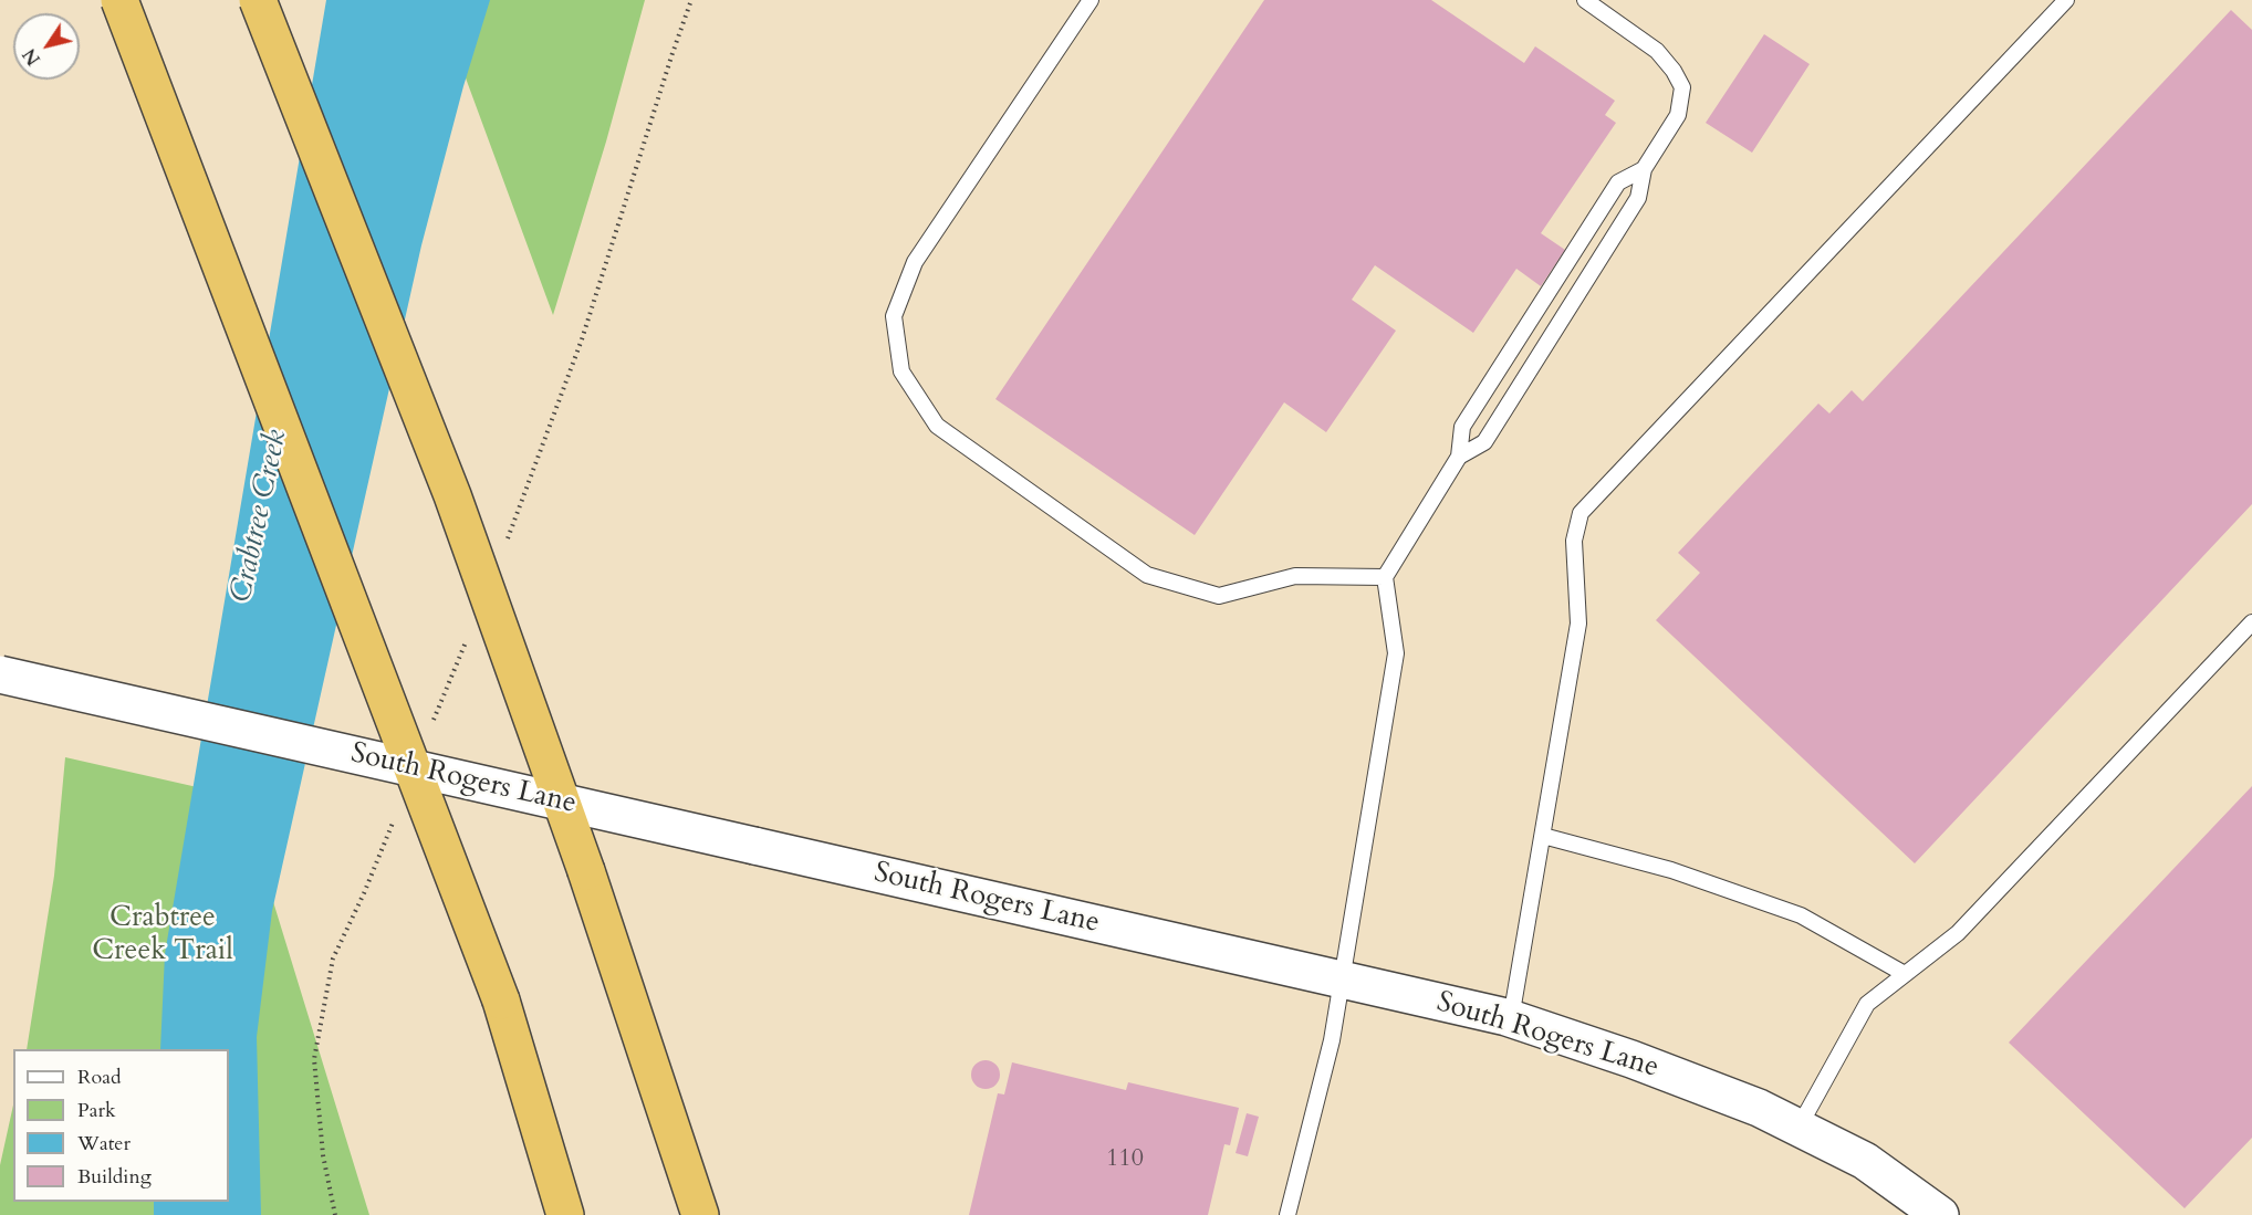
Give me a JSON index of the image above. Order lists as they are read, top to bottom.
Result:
{
  "streets": {
    "street": ["South Rogers Lane"]
  },
  "water": ["Crabtree Creek"],
  "parks": ["Crabtree Creek Trail"],
  "house_numbers": ["110"],
  "legend": [
    "Road",
    "Park",
    "Water",
    "Building"
  ],
  "north": "bottom left"
}
